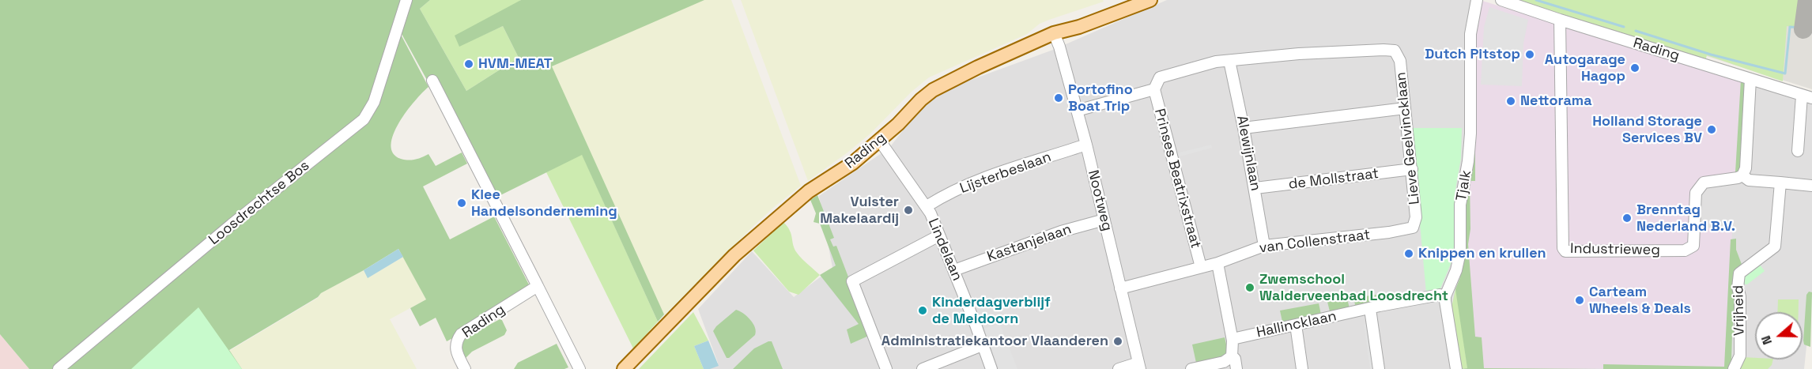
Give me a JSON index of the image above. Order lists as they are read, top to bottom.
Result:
{
  "streets": {
    "main road": ["Rading"],
    "street": [
      "Lieve Geelvincklaan",
      "Alewijnlaan",
      "Lijsterbeslaan",
      "Prinses Beatrixstraat",
      "de Mollstraat",
      "Tjalk",
      "Nootweg",
      "Loosdrechtse Bos",
      "van Collenstraat",
      "Kastanjelaan",
      "Lindelaan",
      "Industrieweg",
      "Vrijheid",
      "Hallincklaan"
    ]
  },
  "crossings": [
    ["Rading", "Nootweg"],
    ["Rading", "Lindelaan"],
    ["Rading", "Industrieweg"],
    ["Lieve Geelvincklaan", "Alewijnlaan"],
    ["Lieve Geelvincklaan", "de Mollstraat"],
    ["Lieve Geelvincklaan", "van Collenstraat"],
    ["Alewijnlaan", "de Mollstraat"],
    ["Alewijnlaan", "van Collenstraat"],
    ["Lijsterbeslaan", "Nootweg"],
    ["Lijsterbeslaan", "Lindelaan"],
    ["Prinses Beatrixstraat", "van Collenstraat"],
    ["Tjalk", "Hallincklaan"],
    ["Nootweg", "van Collenstraat"],
    ["Nootweg", "Kastanjelaan"],
    ["Kastanjelaan", "Lindelaan"]
  ],
  "places": [
    "Dutch Pitstop",
    "HVM-MEAT",
    "Autogarage Hagop",
    "Portofino Boat Trip",
    "Nettorama",
    "Holland Storage Services BV",
    "Klee Handelsonderneming",
    "Vuister Makelaardij",
    "Brenntag Nederland B.V.",
    "Knippen en krullen",
    "Zwemschool Walderveenbad Loosdrecht",
    "Carteam Wheels & Deals",
    "Kinderdagverblijf de Meidoorn",
    "Administratiekantoor Vlaanderen"
  ],
  "north": "left"
}
